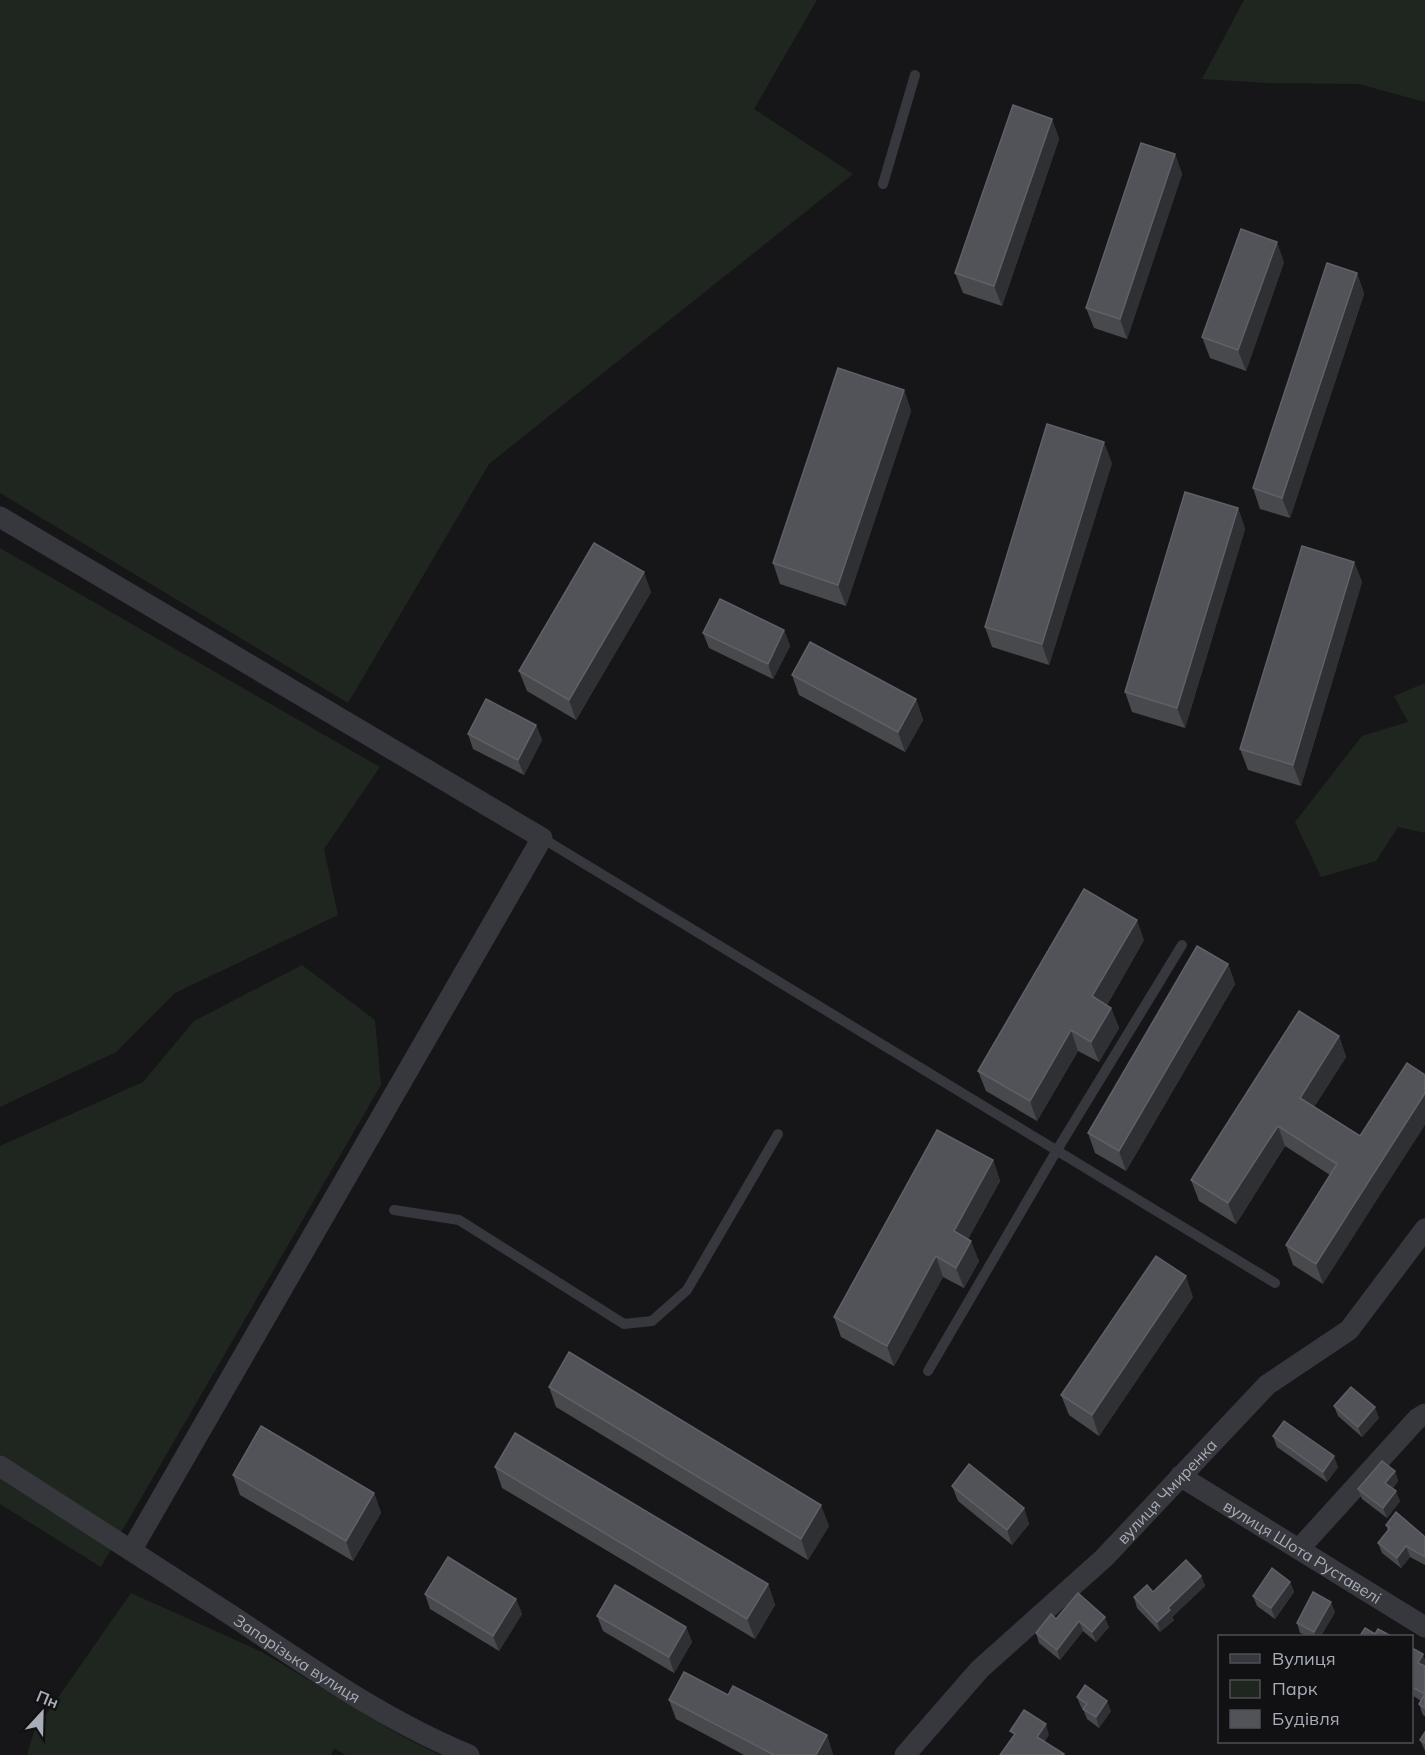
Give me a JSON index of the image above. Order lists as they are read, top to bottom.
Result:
{
  "streets": {
    "street": ["вулиця Чмиренка", "вулиця Шота Руставелі", "Запорізька вулиця"]
  },
  "crossings": [
    ["вулиця Чмиренка", "вулиця Шота Руставелі"]
  ],
  "legend": ["Вулиця", "Парк", "Будівля"],
  "north": "top"
}
